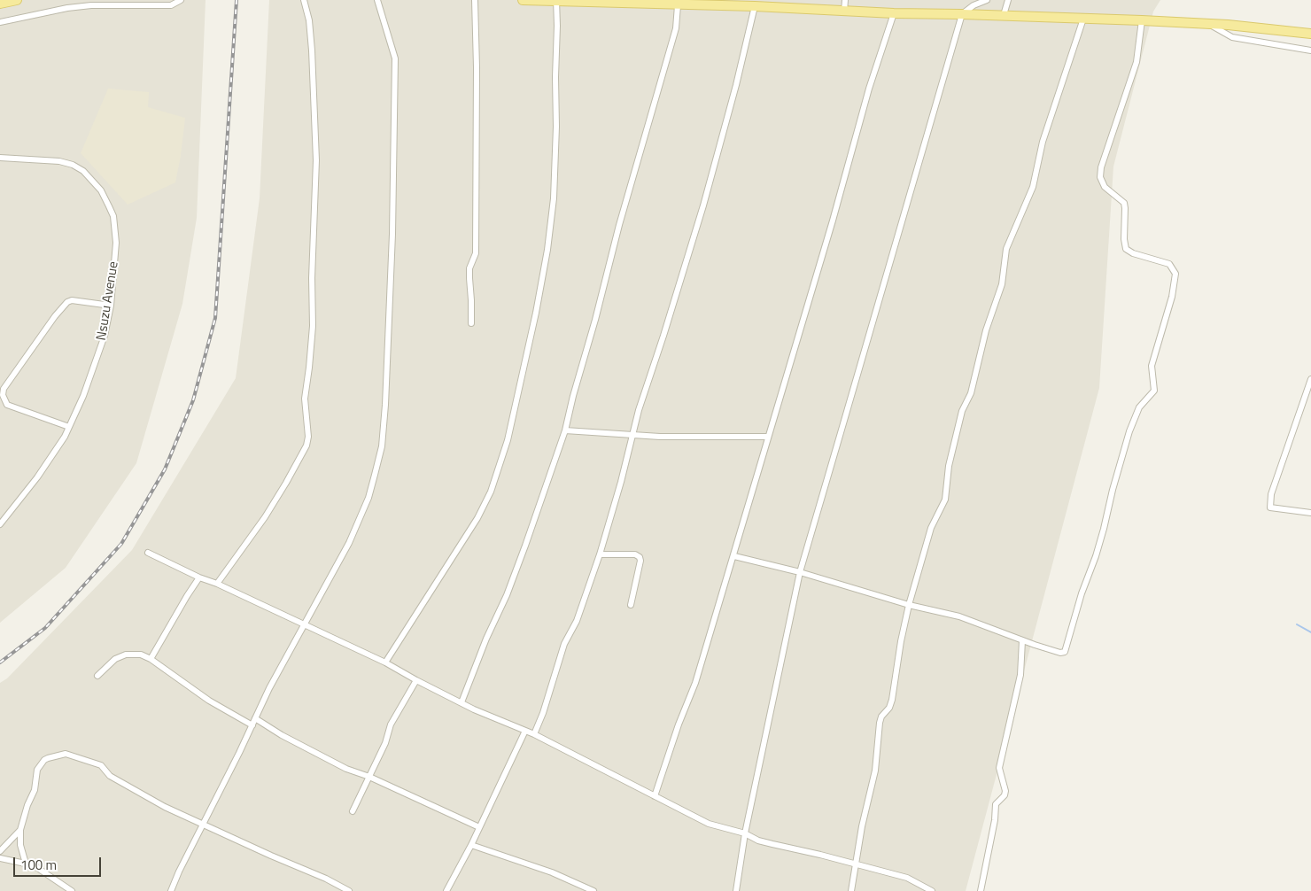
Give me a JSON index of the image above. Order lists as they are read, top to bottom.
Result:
{
  "streets": {
    "street": ["Nsuzu Avenue"]
  },
  "scale_bar": "100 m"
}
